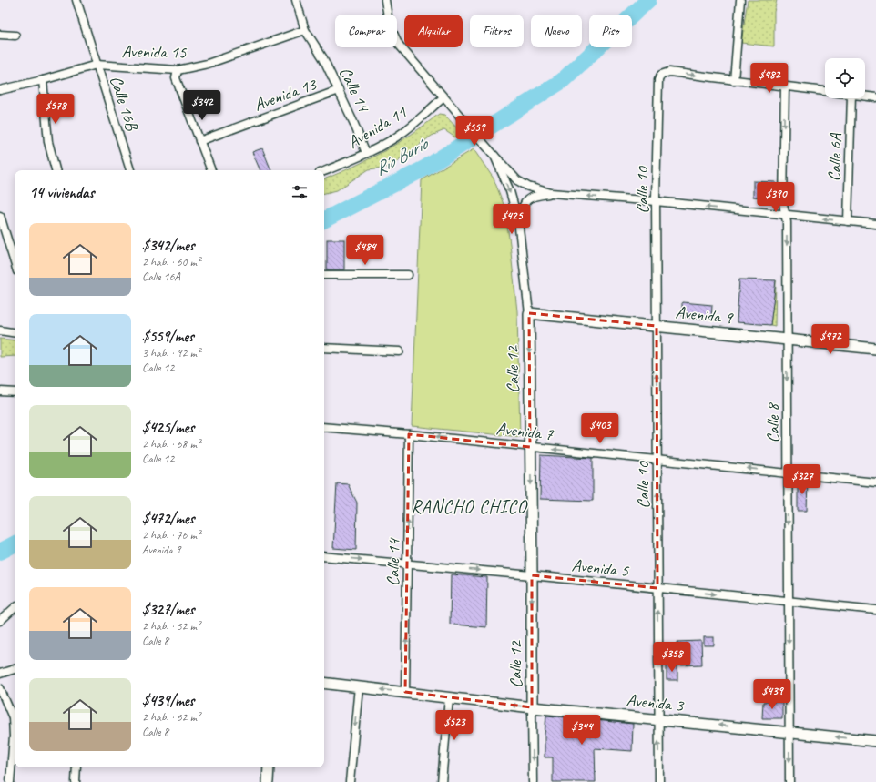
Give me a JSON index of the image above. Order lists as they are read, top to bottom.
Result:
{
  "streets": {
    "street": [
      "Avenida 15",
      "Calle 14",
      "Avenida 13",
      "Calle 16B",
      "Avenida 11",
      "Calle 6A",
      "Calle 10",
      "Avenida 9",
      "Calle 12",
      "Calle 8",
      "Avenida 7",
      "Avenida 5",
      "Avenida 3"
    ]
  },
  "crossings": [
    ["Avenida 15", "Calle 14"],
    ["Avenida 15", "Calle 16B"],
    ["Calle 14", "Avenida 13"],
    ["Calle 14", "Avenida 11"],
    ["Calle 14", "Avenida 7"],
    ["Calle 14", "Avenida 5"],
    ["Calle 14", "Avenida 3"],
    ["Avenida 11", "Calle 12"],
    ["Calle 10", "Avenida 9"],
    ["Calle 10", "Avenida 7"],
    ["Calle 10", "Avenida 5"],
    ["Calle 10", "Avenida 3"],
    ["Avenida 9", "Calle 12"],
    ["Avenida 9", "Calle 8"],
    ["Calle 12", "Avenida 7"],
    ["Calle 12", "Avenida 5"],
    ["Calle 12", "Avenida 3"],
    ["Calle 8", "Avenida 7"],
    ["Calle 8", "Avenida 5"],
    ["Calle 8", "Avenida 3"]
  ],
  "one_way": [
    "Calle 14",
    "Calle 10",
    "Calle 12",
    "Calle 8",
    "Avenida 7",
    "Avenida 5",
    "Avenida 3"
  ],
  "districts": ["RANCHO CHICO"],
  "water": ["Río Burío"],
  "page": {
    "chip": [
      "Comprar",
      "Alquilar",
      "Filtros",
      "Nuevo",
      "Piso"
    ],
    "price": [
      "$482",
      "$342",
      "$578",
      "$559",
      "$390",
      "$425",
      "$484",
      "$472",
      "$403",
      "$327",
      "$358",
      "$439",
      "$523",
      "$344"
    ],
    "heading": "14 viviendas",
    "list": [
      {
        "name": "$342/mes",
        "note": "2 hab. · 60 m² · Calle 16A"
      },
      {
        "name": "$559/mes",
        "note": "3 hab. · 92 m² · Calle 12"
      },
      {
        "name": "$425/mes",
        "note": "2 hab. · 68 m² · Calle 12"
      },
      {
        "name": "$472/mes",
        "note": "2 hab. · 76 m² · Avenida 9"
      },
      {
        "name": "$327/mes",
        "note": "2 hab. · 52 m² · Calle 8"
      },
      {
        "name": "$439/mes",
        "note": "2 hab. · 62 m² · Calle 8"
      }
    ]
  }
}
